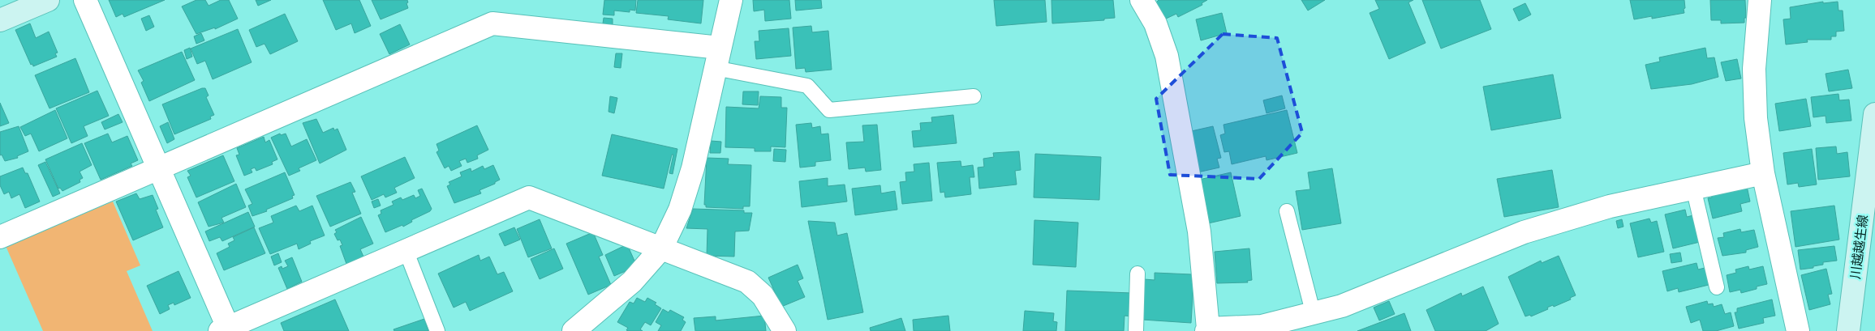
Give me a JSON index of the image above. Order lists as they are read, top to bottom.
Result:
{
  "streets": {
    "main road": ["川越越生線"]
  }
}
